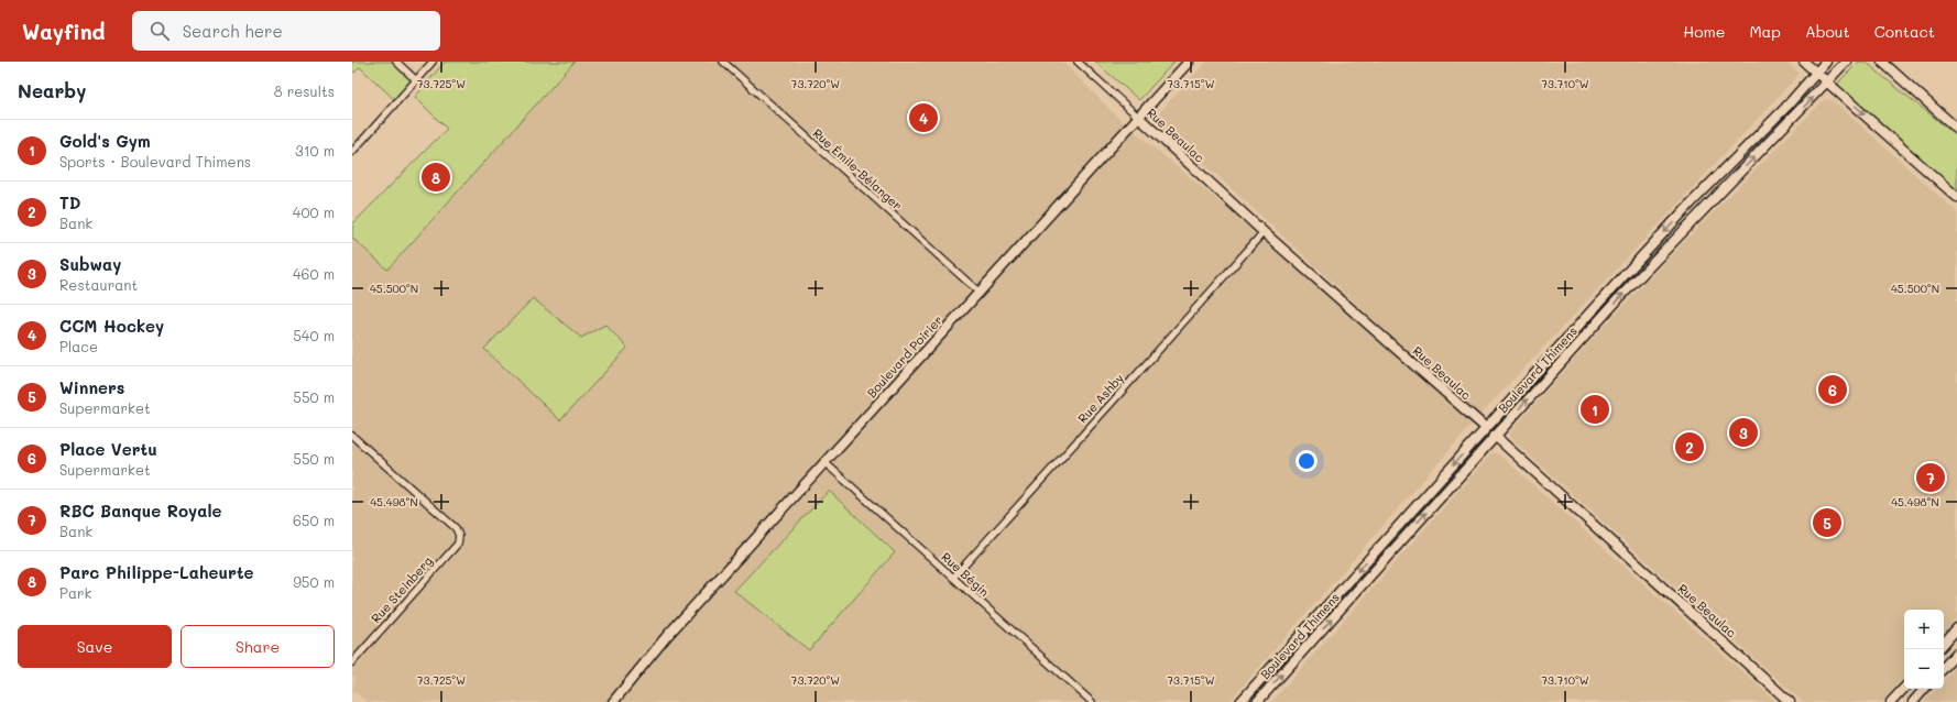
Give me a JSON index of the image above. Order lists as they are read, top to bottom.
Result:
{
  "streets": {
    "street": [
      "Rue Beaulac",
      "Rue Émile-Bélanger",
      "Boulevard Poirier",
      "Boulevard Thimens",
      "Rue Ashby",
      "Rue Bégin",
      "Rue Steinberg"
    ]
  },
  "crossings": [
    ["Rue Beaulac", "Boulevard Poirier"],
    ["Rue Beaulac", "Boulevard Thimens"],
    ["Rue Beaulac", "Rue Ashby"],
    ["Rue Émile-Bélanger", "Boulevard Poirier"],
    ["Boulevard Poirier", "Rue Bégin"],
    ["Rue Ashby", "Rue Bégin"]
  ],
  "page": {
    "header": "Wayfind",
    "search": "Search here",
    "nav": [
      "Home",
      "Map",
      "About",
      "Contact"
    ],
    "heading": ["Nearby", "8 results"],
    "pins": [
      "4",
      "8",
      "6",
      "1",
      "3",
      "2",
      "7",
      "5"
    ],
    "list": [
      {
        "mark": "1",
        "name": "Gold's Gym",
        "note": "Sports · Boulevard Thimens",
        "value": "310 m"
      },
      {
        "mark": "2",
        "name": "TD",
        "note": "Bank",
        "value": "400 m"
      },
      {
        "mark": "3",
        "name": "Subway",
        "note": "Restaurant",
        "value": "460 m"
      },
      {
        "mark": "4",
        "name": "CCM Hockey",
        "note": "Place",
        "value": "540 m"
      },
      {
        "mark": "5",
        "name": "Winners",
        "note": "Supermarket",
        "value": "550 m"
      },
      {
        "mark": "6",
        "name": "Place Vertu",
        "note": "Supermarket",
        "value": "550 m"
      },
      {
        "mark": "7",
        "name": "RBC Banque Royale",
        "note": "Bank",
        "value": "650 m"
      },
      {
        "mark": "8",
        "name": "Parc Philippe-Laheurte",
        "note": "Park",
        "value": "950 m"
      }
    ],
    "map_buttons": ["+", "−"],
    "buttons": ["Save", "Share"]
  },
  "coordinates": [
    "73.725°W",
    "73.720°W",
    "73.715°W",
    "73.710°W",
    "45.500°N",
    "45.498°N"
  ]
}
